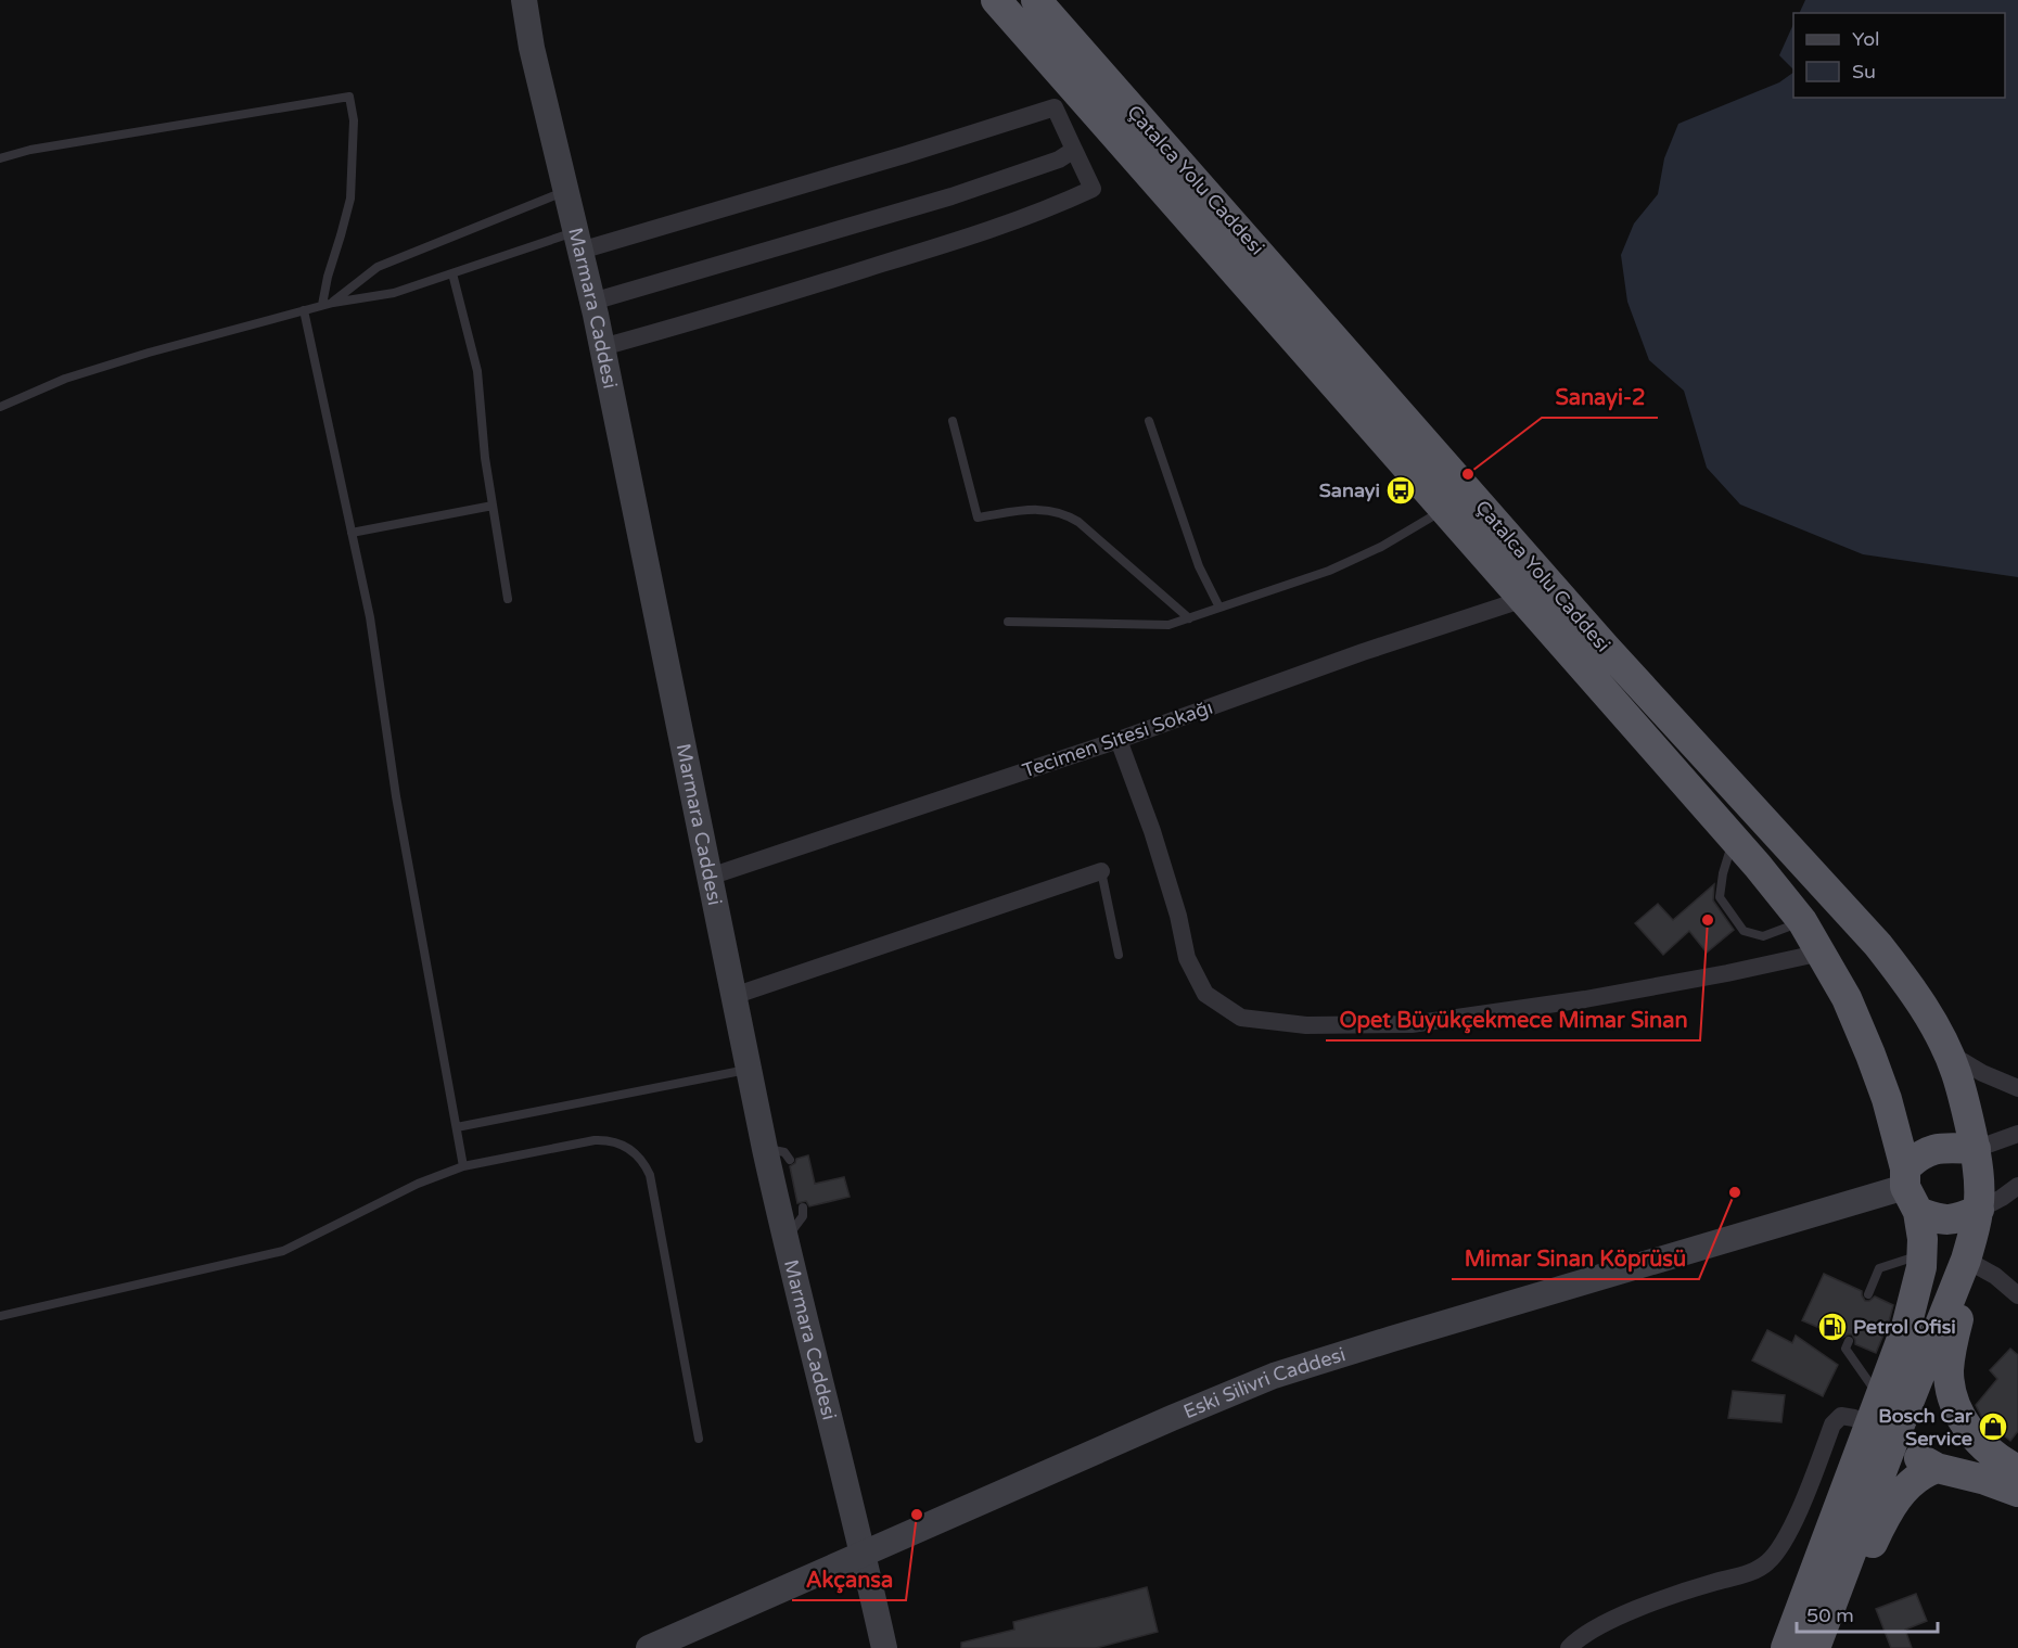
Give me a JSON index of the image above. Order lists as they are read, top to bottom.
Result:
{
  "streets": {
    "highway": ["Çatalca Yolu Caddesi"],
    "main road": ["Marmara Caddesi", "Eski Silivri Caddesi"],
    "street": ["Tecimen Sitesi Sokağı"]
  },
  "crossings": [
    ["Çatalca Yolu Caddesi", "Tecimen Sitesi Sokağı"],
    ["Çatalca Yolu Caddesi", "Eski Silivri Caddesi"],
    ["Marmara Caddesi", "Tecimen Sitesi Sokağı"],
    ["Marmara Caddesi", "Eski Silivri Caddesi"]
  ],
  "places": {
    "other": [
      "Sanayi-2",
      "Opet Büyükçekmece Mimar Sinan",
      "Mimar Sinan Köprüsü",
      "Akçansa"
    ],
    "bus stop": ["Sanayi"],
    "fuel station": ["Petrol Ofisi"],
    "shop": ["Bosch Car Service"]
  },
  "legend": ["Yol", "Su"],
  "scale_bar": "50 m"
}
